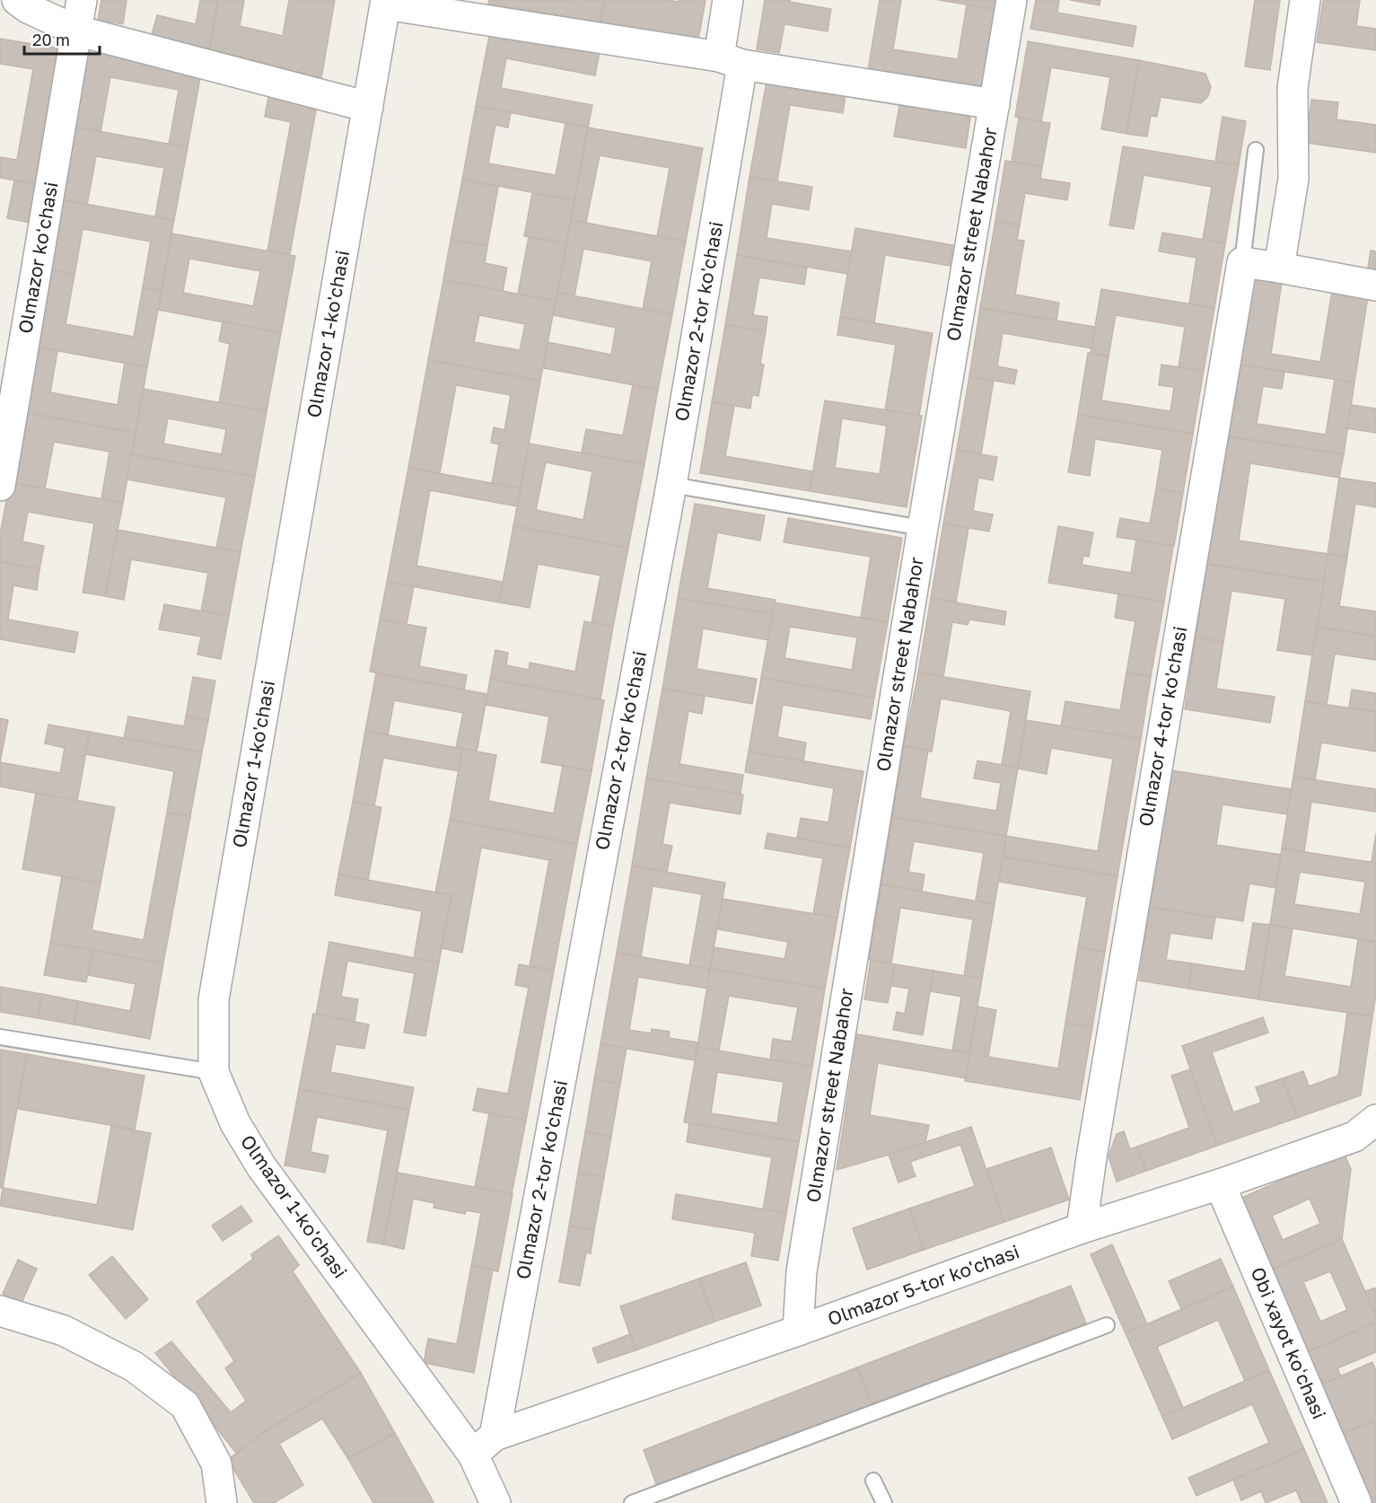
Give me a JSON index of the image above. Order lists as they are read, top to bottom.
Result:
{
  "streets": {
    "street": [
      "Olmazor street Nabahor",
      "Olmazor koʻchasi",
      "Olmazor 2-tor ko'chasi",
      "Olmazor 1-ko'chasi",
      "Olmazor 4-tor ko'chasi",
      "Olmazor 5-tor ko'chasi",
      "Obi xayot koʻchasi"
    ]
  },
  "crossings": [
    ["Olmazor street Nabahor", "Olmazor 5-tor ko'chasi"],
    ["Olmazor 2-tor ko'chasi", "Olmazor 1-ko'chasi"],
    ["Olmazor 2-tor ko'chasi", "Olmazor 5-tor ko'chasi"],
    ["Olmazor 1-ko'chasi", "Olmazor 5-tor ko'chasi"],
    ["Olmazor 4-tor ko'chasi", "Olmazor 5-tor ko'chasi"],
    ["Olmazor 5-tor ko'chasi", "Obi xayot koʻchasi"]
  ],
  "scale_bar": "20 m"
}
